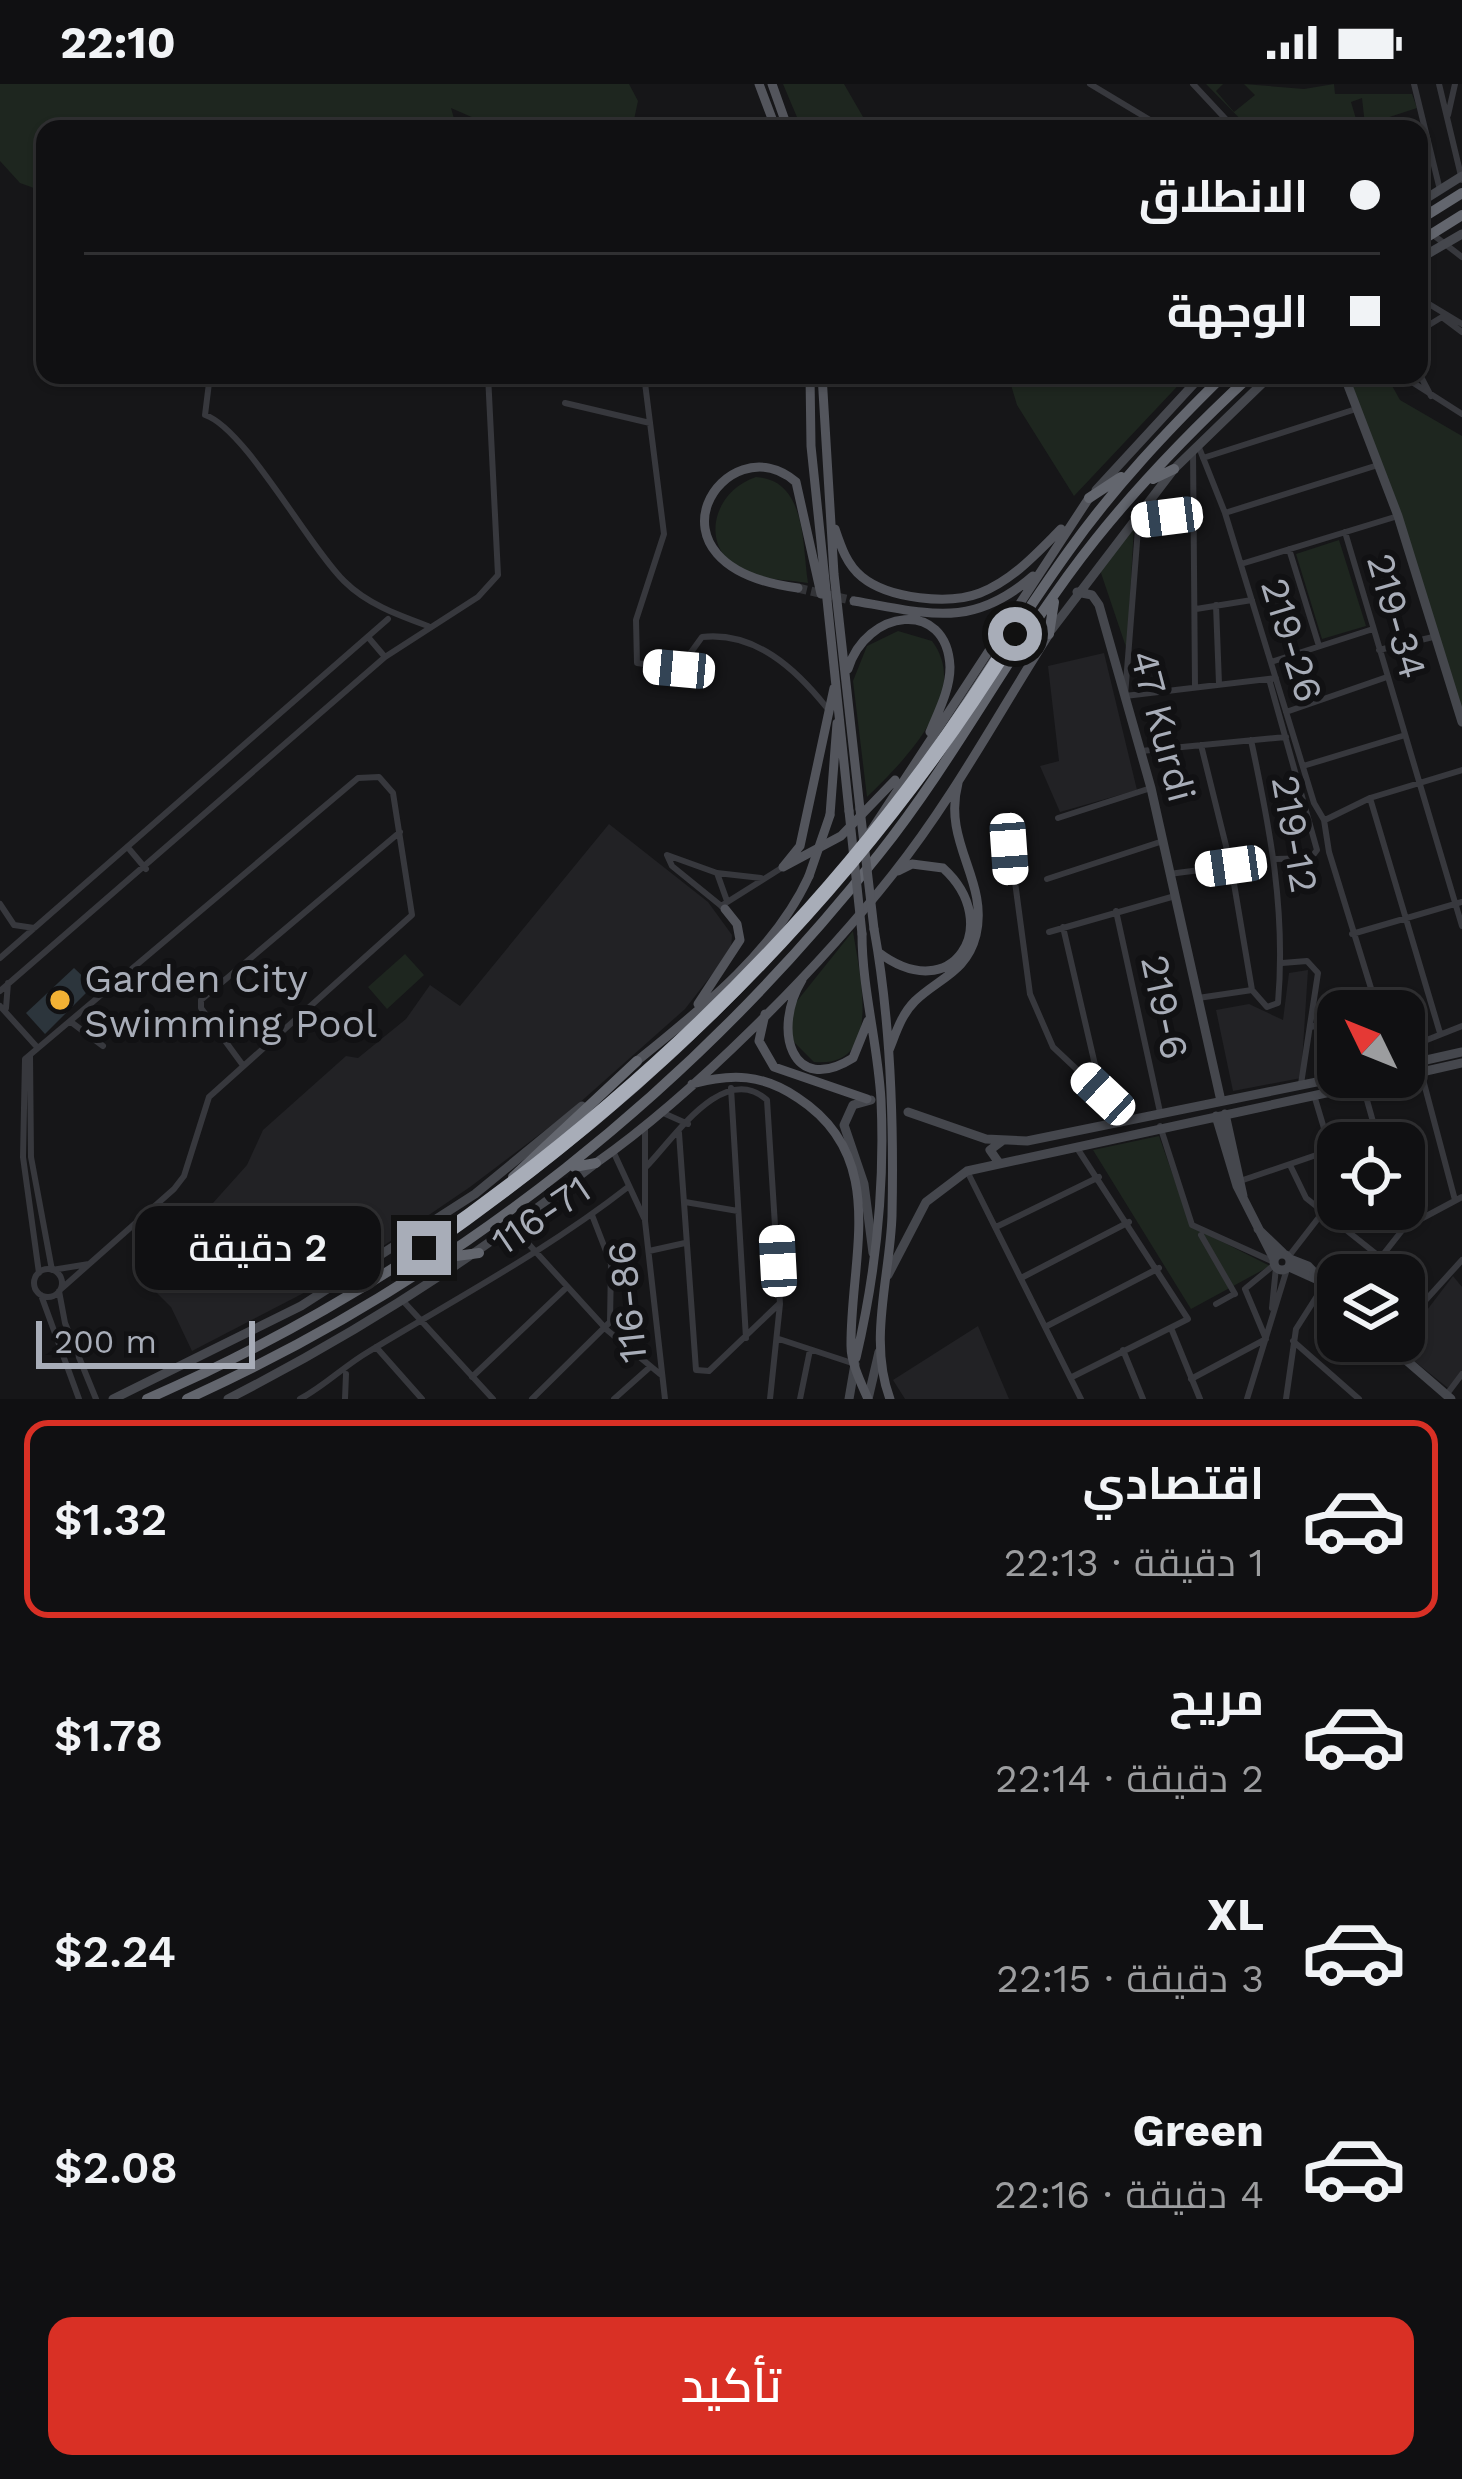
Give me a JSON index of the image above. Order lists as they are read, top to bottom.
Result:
{
  "streets": {
    "main road": ["47 Kurdi"],
    "street": [
      "219-34",
      "219-26",
      "219-12",
      "219-6",
      "116-71",
      "116-86"
    ]
  },
  "places": ["Garden City Swimming Pool"],
  "scale_bar": "200 m",
  "north": "top left",
  "page": {
    "status": "22:10",
    "banner": ["الانطلاق", "الوجهة"],
    "bubble": "2 دقيقة",
    "scale": "200 m",
    "list": [
      {
        "name": "اقتصادي",
        "note": "1 دقيقة · 22:13",
        "value": "$1.32"
      },
      {
        "name": "مريح",
        "note": "2 دقيقة · 22:14",
        "value": "$1.78"
      },
      {
        "name": "XL",
        "note": "3 دقيقة · 22:15",
        "value": "$2.24"
      },
      {
        "name": "Green",
        "note": "4 دقيقة · 22:16",
        "value": "$2.08"
      }
    ],
    "buttons": "تأكيد"
  }
}
